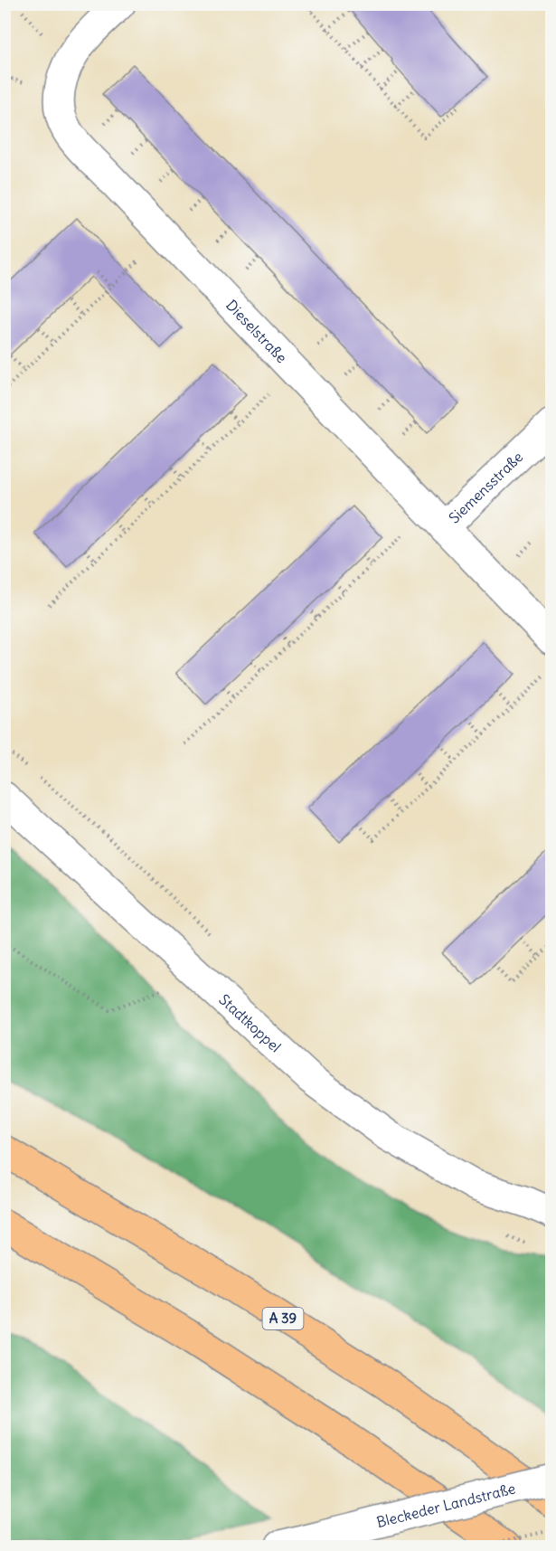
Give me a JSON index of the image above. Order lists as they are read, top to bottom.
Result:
{
  "streets": {
    "highway": ["A 39"],
    "street": [
      "Dieselstraße",
      "Siemensstraße",
      "Stadtkoppel",
      "Bleckeder Landstraße"
    ]
  },
  "crossings": [
    ["Dieselstraße", "Siemensstraße"]
  ]
}
